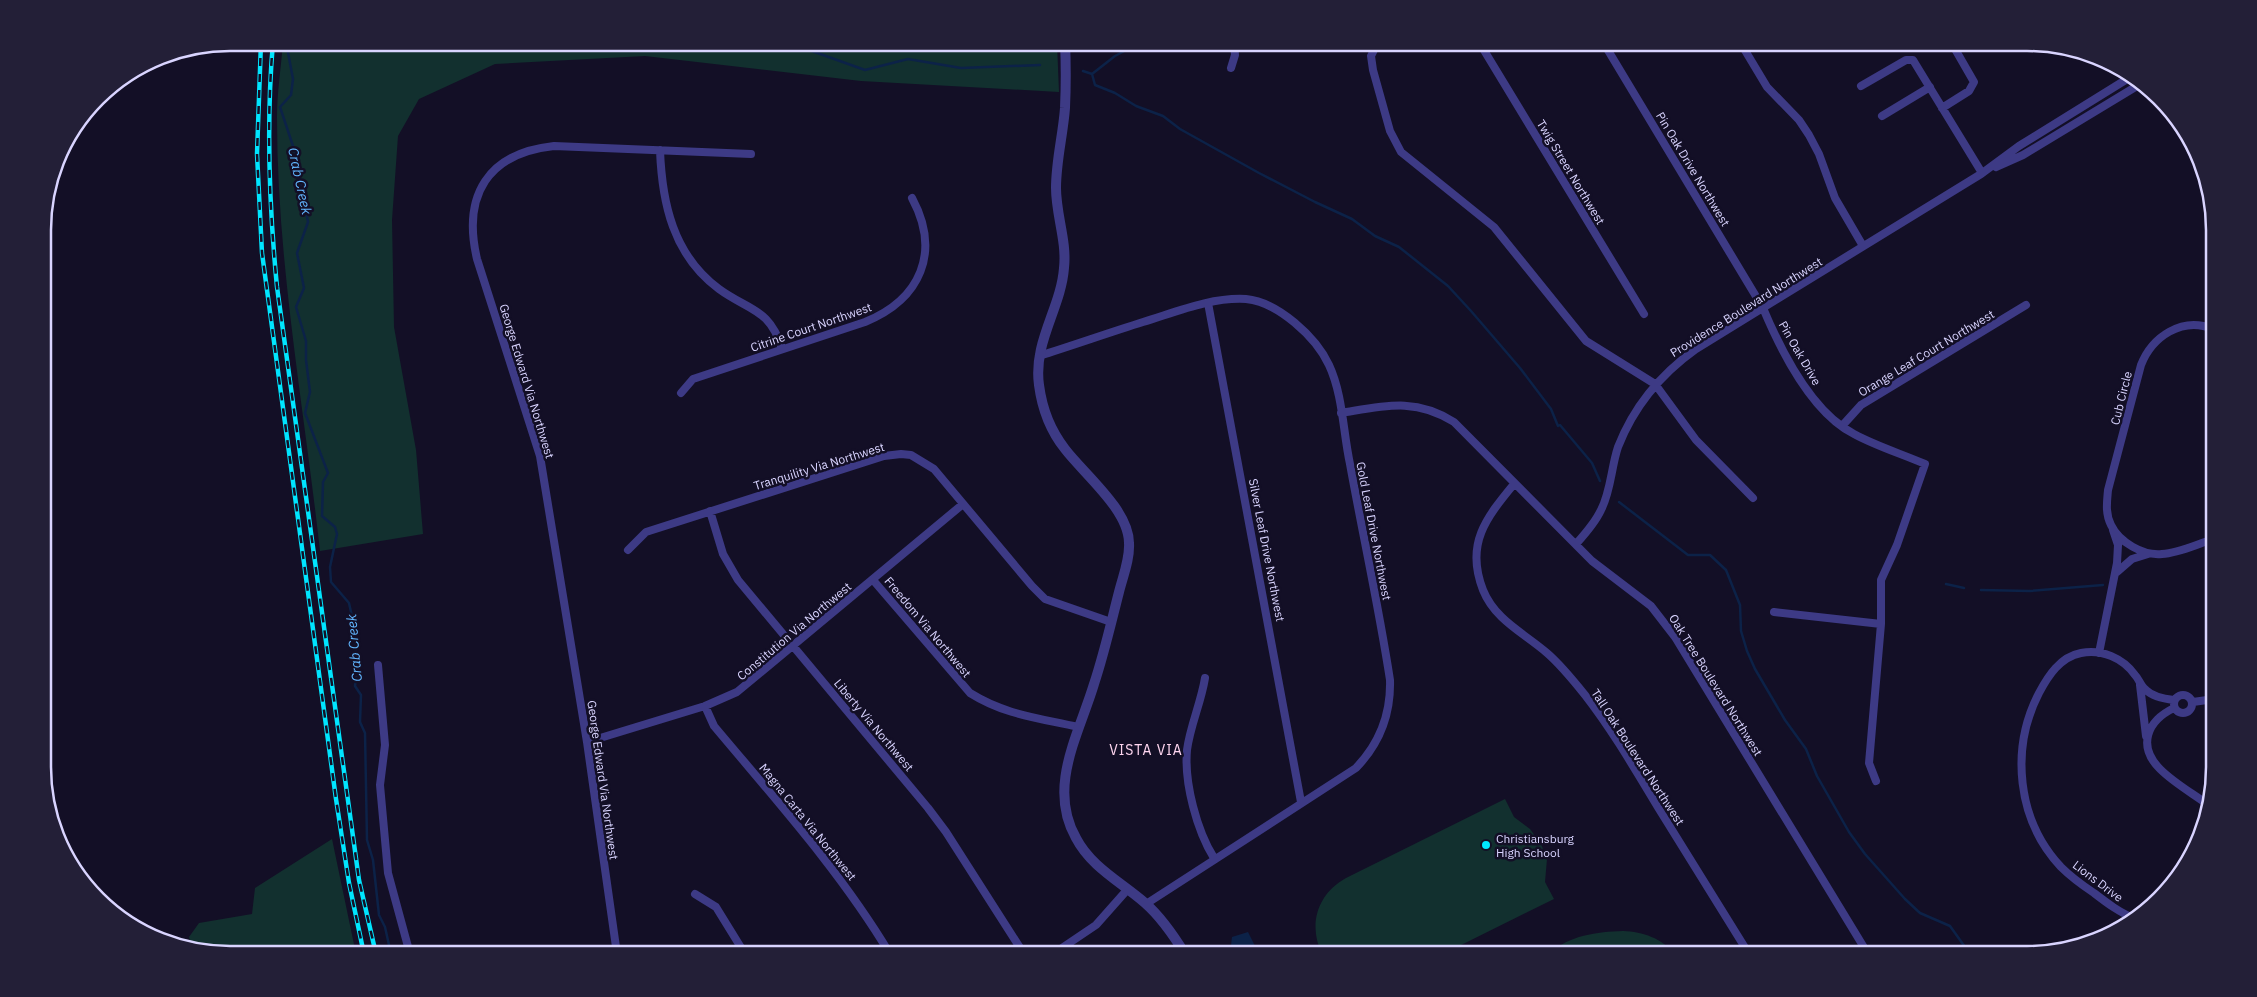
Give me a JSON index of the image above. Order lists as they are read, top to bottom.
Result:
{
  "streets": {
    "street": [
      "Pin Oak Drive Northwest",
      "Twig Street Northwest",
      "Providence Boulevard Northwest",
      "Citrine Court Northwest",
      "Pin Oak Drive",
      "Orange Leaf Court Northwest",
      "George Edward Via Northwest",
      "Cub Circle",
      "Tranquility Via Northwest",
      "Gold Leaf Drive Northwest",
      "Silver Leaf Drive Northwest",
      "Freedom Via Northwest",
      "Constitution Via Northwest",
      "Oak Tree Boulevard Northwest",
      "Liberty Via Northwest",
      "Tall Oak Boulevard Northwest",
      "Magna Carta Via Northwest",
      "Lions Drive"
    ]
  },
  "crossings": [
    ["Pin Oak Drive Northwest", "Providence Boulevard Northwest"],
    ["Pin Oak Drive Northwest", "Pin Oak Drive"],
    ["Providence Boulevard Northwest", "Pin Oak Drive"],
    ["Providence Boulevard Northwest", "Oak Tree Boulevard Northwest"],
    ["Pin Oak Drive", "Orange Leaf Court Northwest"],
    ["George Edward Via Northwest", "Constitution Via Northwest"],
    ["Cub Circle", "Lions Drive"],
    ["Tranquility Via Northwest", "Constitution Via Northwest"],
    ["Tranquility Via Northwest", "Liberty Via Northwest"],
    ["Gold Leaf Drive Northwest", "Silver Leaf Drive Northwest"],
    ["Gold Leaf Drive Northwest", "Oak Tree Boulevard Northwest"],
    ["Freedom Via Northwest", "Constitution Via Northwest"],
    ["Constitution Via Northwest", "Liberty Via Northwest"],
    ["Constitution Via Northwest", "Magna Carta Via Northwest"],
    ["Oak Tree Boulevard Northwest", "Tall Oak Boulevard Northwest"]
  ],
  "districts": ["VISTA VIA"],
  "water": ["Crab Creek"],
  "places": ["Christiansburg High School"]
}
